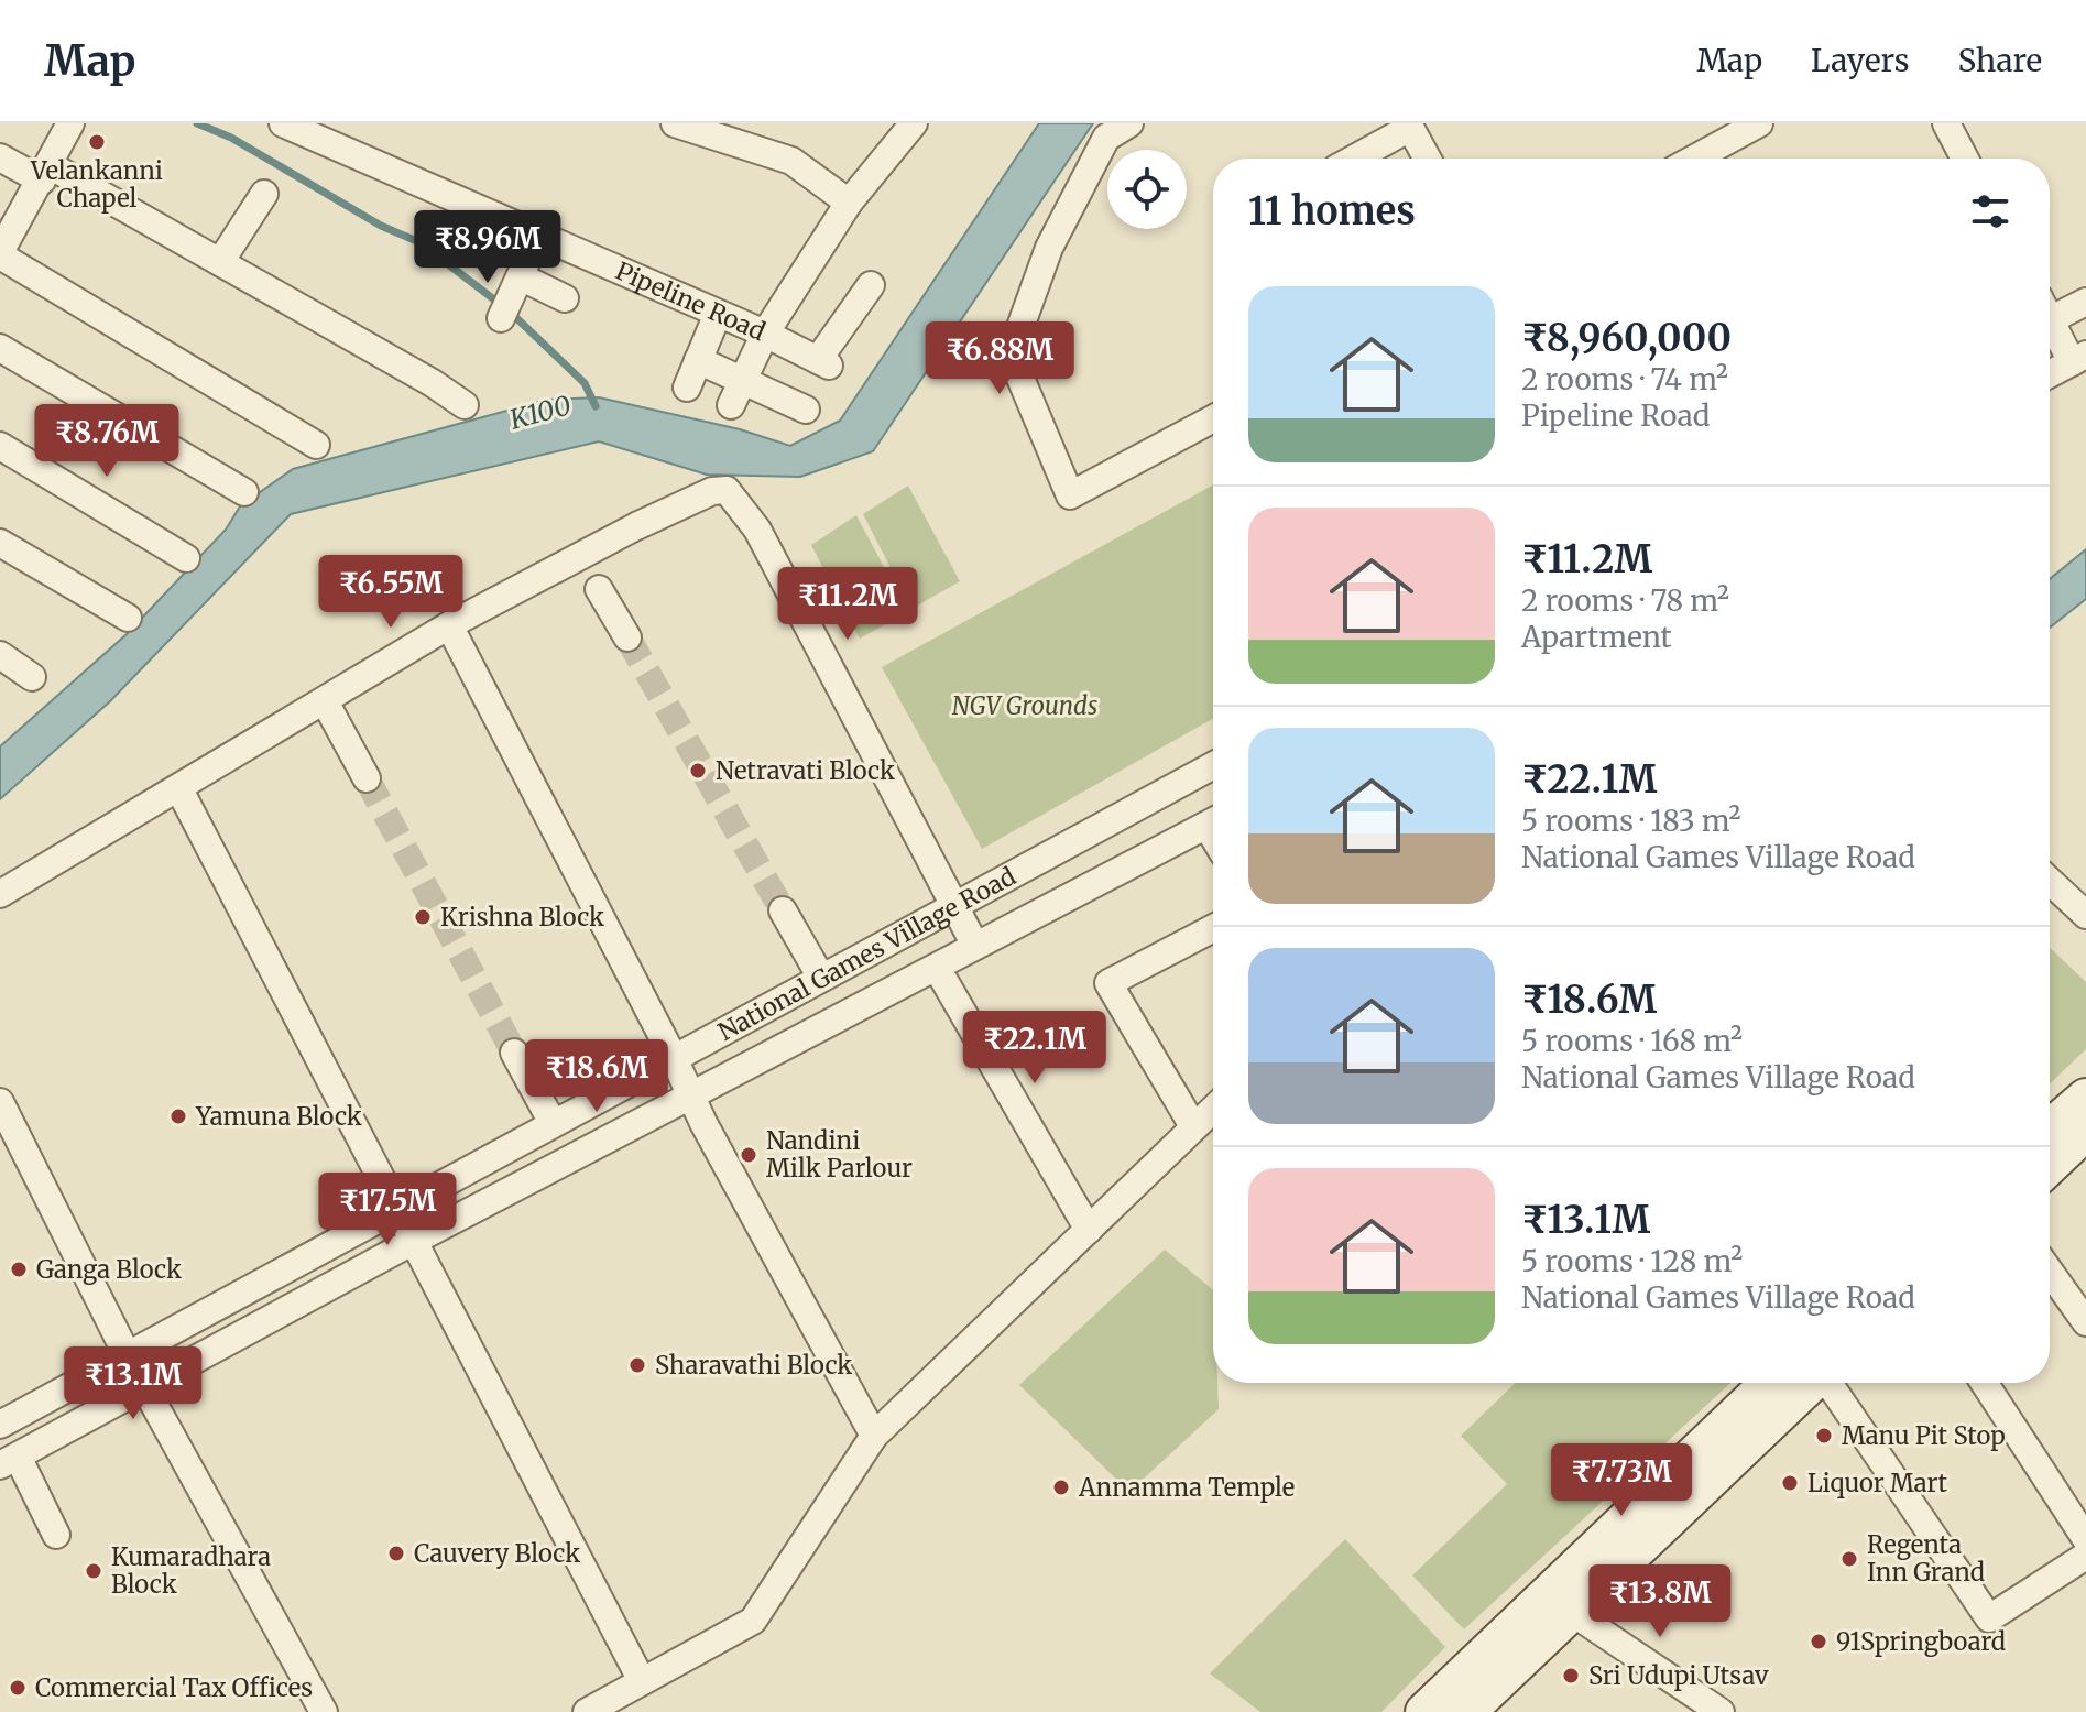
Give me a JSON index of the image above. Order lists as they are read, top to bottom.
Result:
{
  "streets": {
    "street": ["Pipeline Road", "National Games Village Road"]
  },
  "water": ["K100"],
  "parks": ["NGV Grounds"],
  "places": [
    "Velankanni Chapel",
    "Netravati Block",
    "Krishna Block",
    "Yamuna Block",
    "Nandini Milk Parlour",
    "Ganga Block",
    "Sharavathi Block",
    "Manu Pit Stop",
    "Liquor Mart",
    "Annamma Temple",
    "Cauvery Block",
    "Regenta Inn Grand",
    "Kumaradhara Block",
    "91Springboard",
    "Sri Udupi Utsav",
    "Commercial Tax Offices"
  ],
  "page": {
    "header": "Map",
    "nav": ["Map", "Layers", "Share"],
    "heading": "11 homes",
    "price": [
      "₹8.96M",
      "₹6.88M",
      "₹8.76M",
      "₹6.55M",
      "₹11.2M",
      "₹22.1M",
      "₹18.6M",
      "₹17.5M",
      "₹13.1M",
      "₹7.73M",
      "₹13.8M"
    ],
    "list": [
      {
        "name": "₹8,960,000",
        "note": "2 rooms · 74 m² · Pipeline Road"
      },
      {
        "name": "₹11.2M",
        "note": "2 rooms · 78 m² · Apartment"
      },
      {
        "name": "₹22.1M",
        "note": "5 rooms · 183 m² · National Games Village Road"
      },
      {
        "name": "₹18.6M",
        "note": "5 rooms · 168 m² · National Games Village Road"
      },
      {
        "name": "₹13.1M",
        "note": "5 rooms · 128 m² · National Games Village Road"
      }
    ]
  }
}
